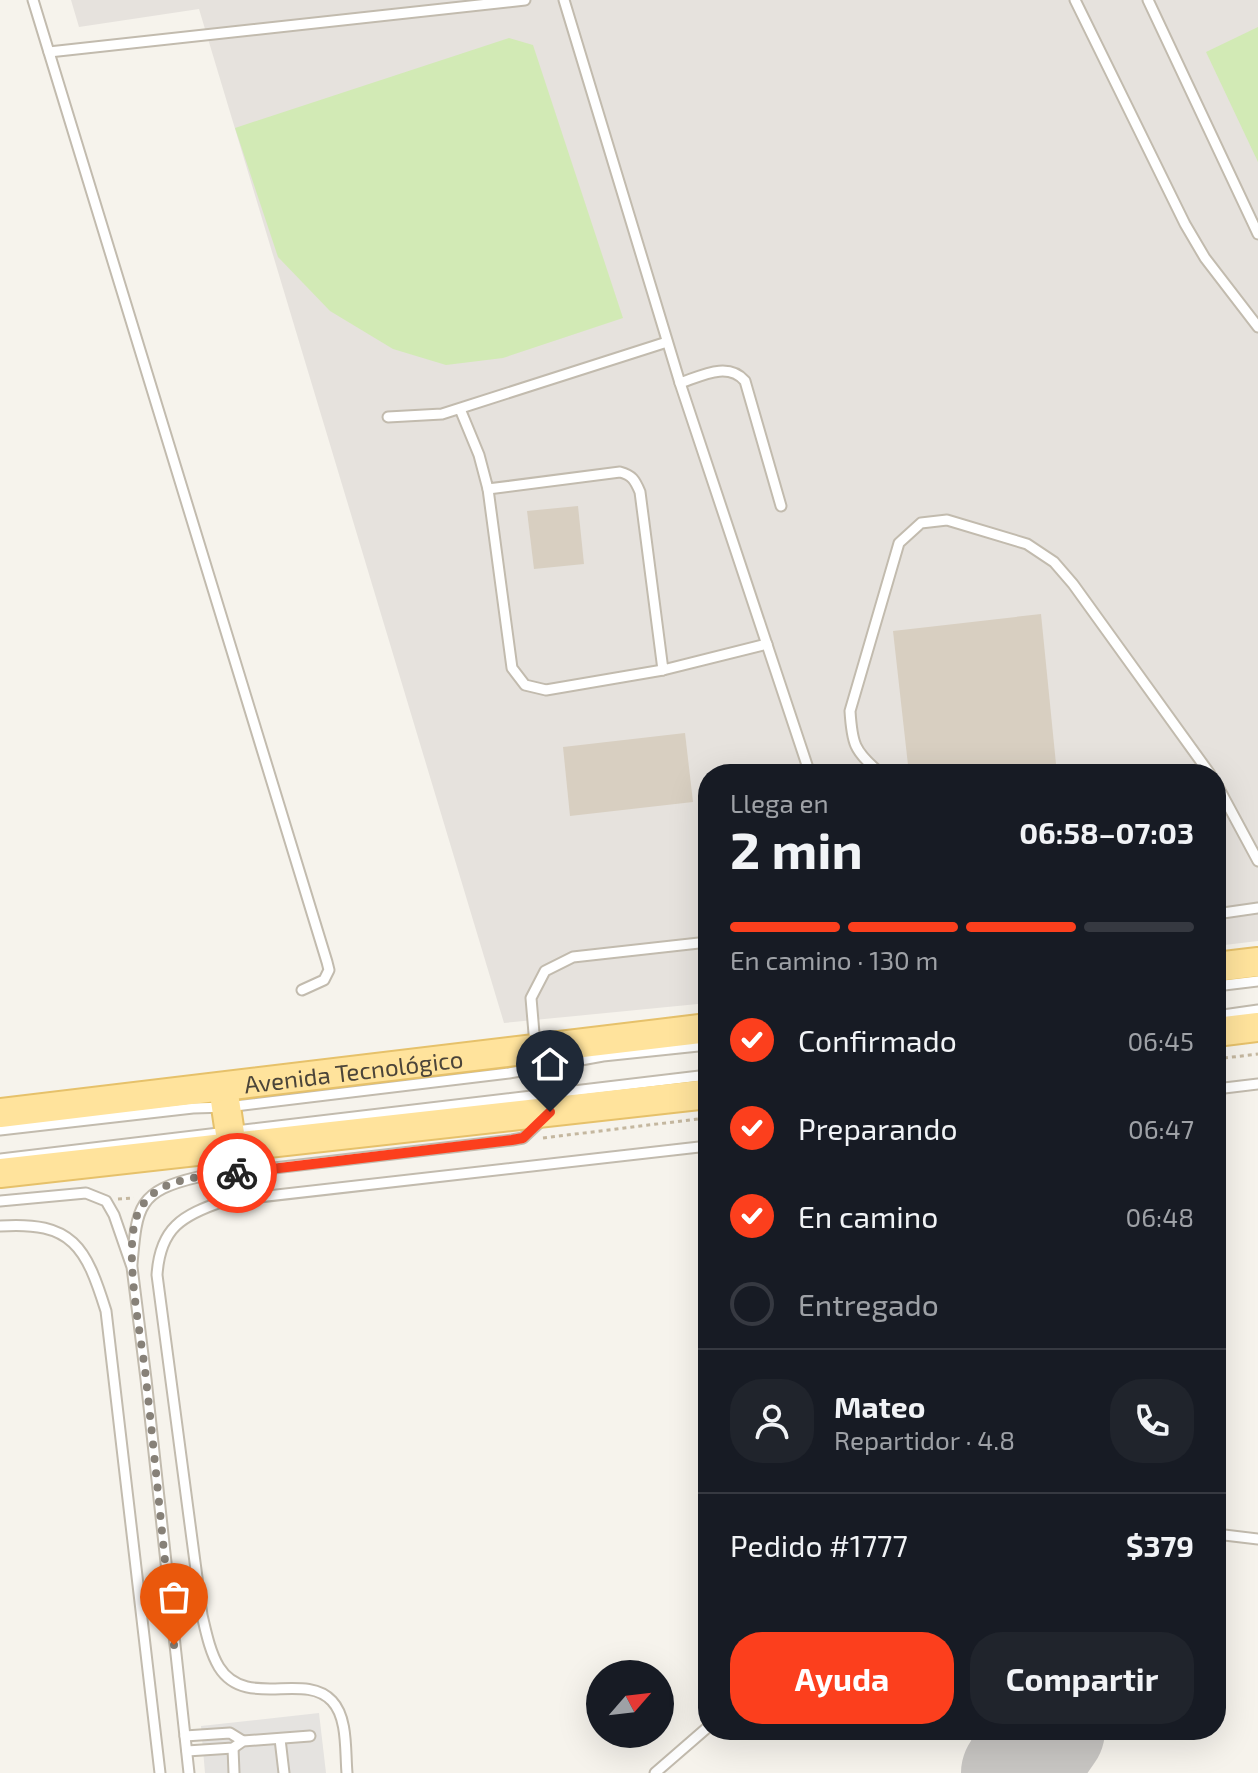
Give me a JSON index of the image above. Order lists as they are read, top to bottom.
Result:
{
  "streets": {
    "main road": ["Avenida Tecnológico"]
  },
  "north": "top right",
  "page": {
    "heading": ["2 min", "Llega en", "06:58–07:03"],
    "panel": [
      "Mateo",
      "Repartidor · 4.8",
      "Pedido #1777",
      "$379"
    ],
    "bar": "En camino · 130 m",
    "list": [
      ["Confirmado", "06:45"],
      ["Preparando", "06:47"],
      ["En camino", "06:48"],
      "Entregado"
    ],
    "buttons": ["Ayuda", "Compartir"]
  }
}
